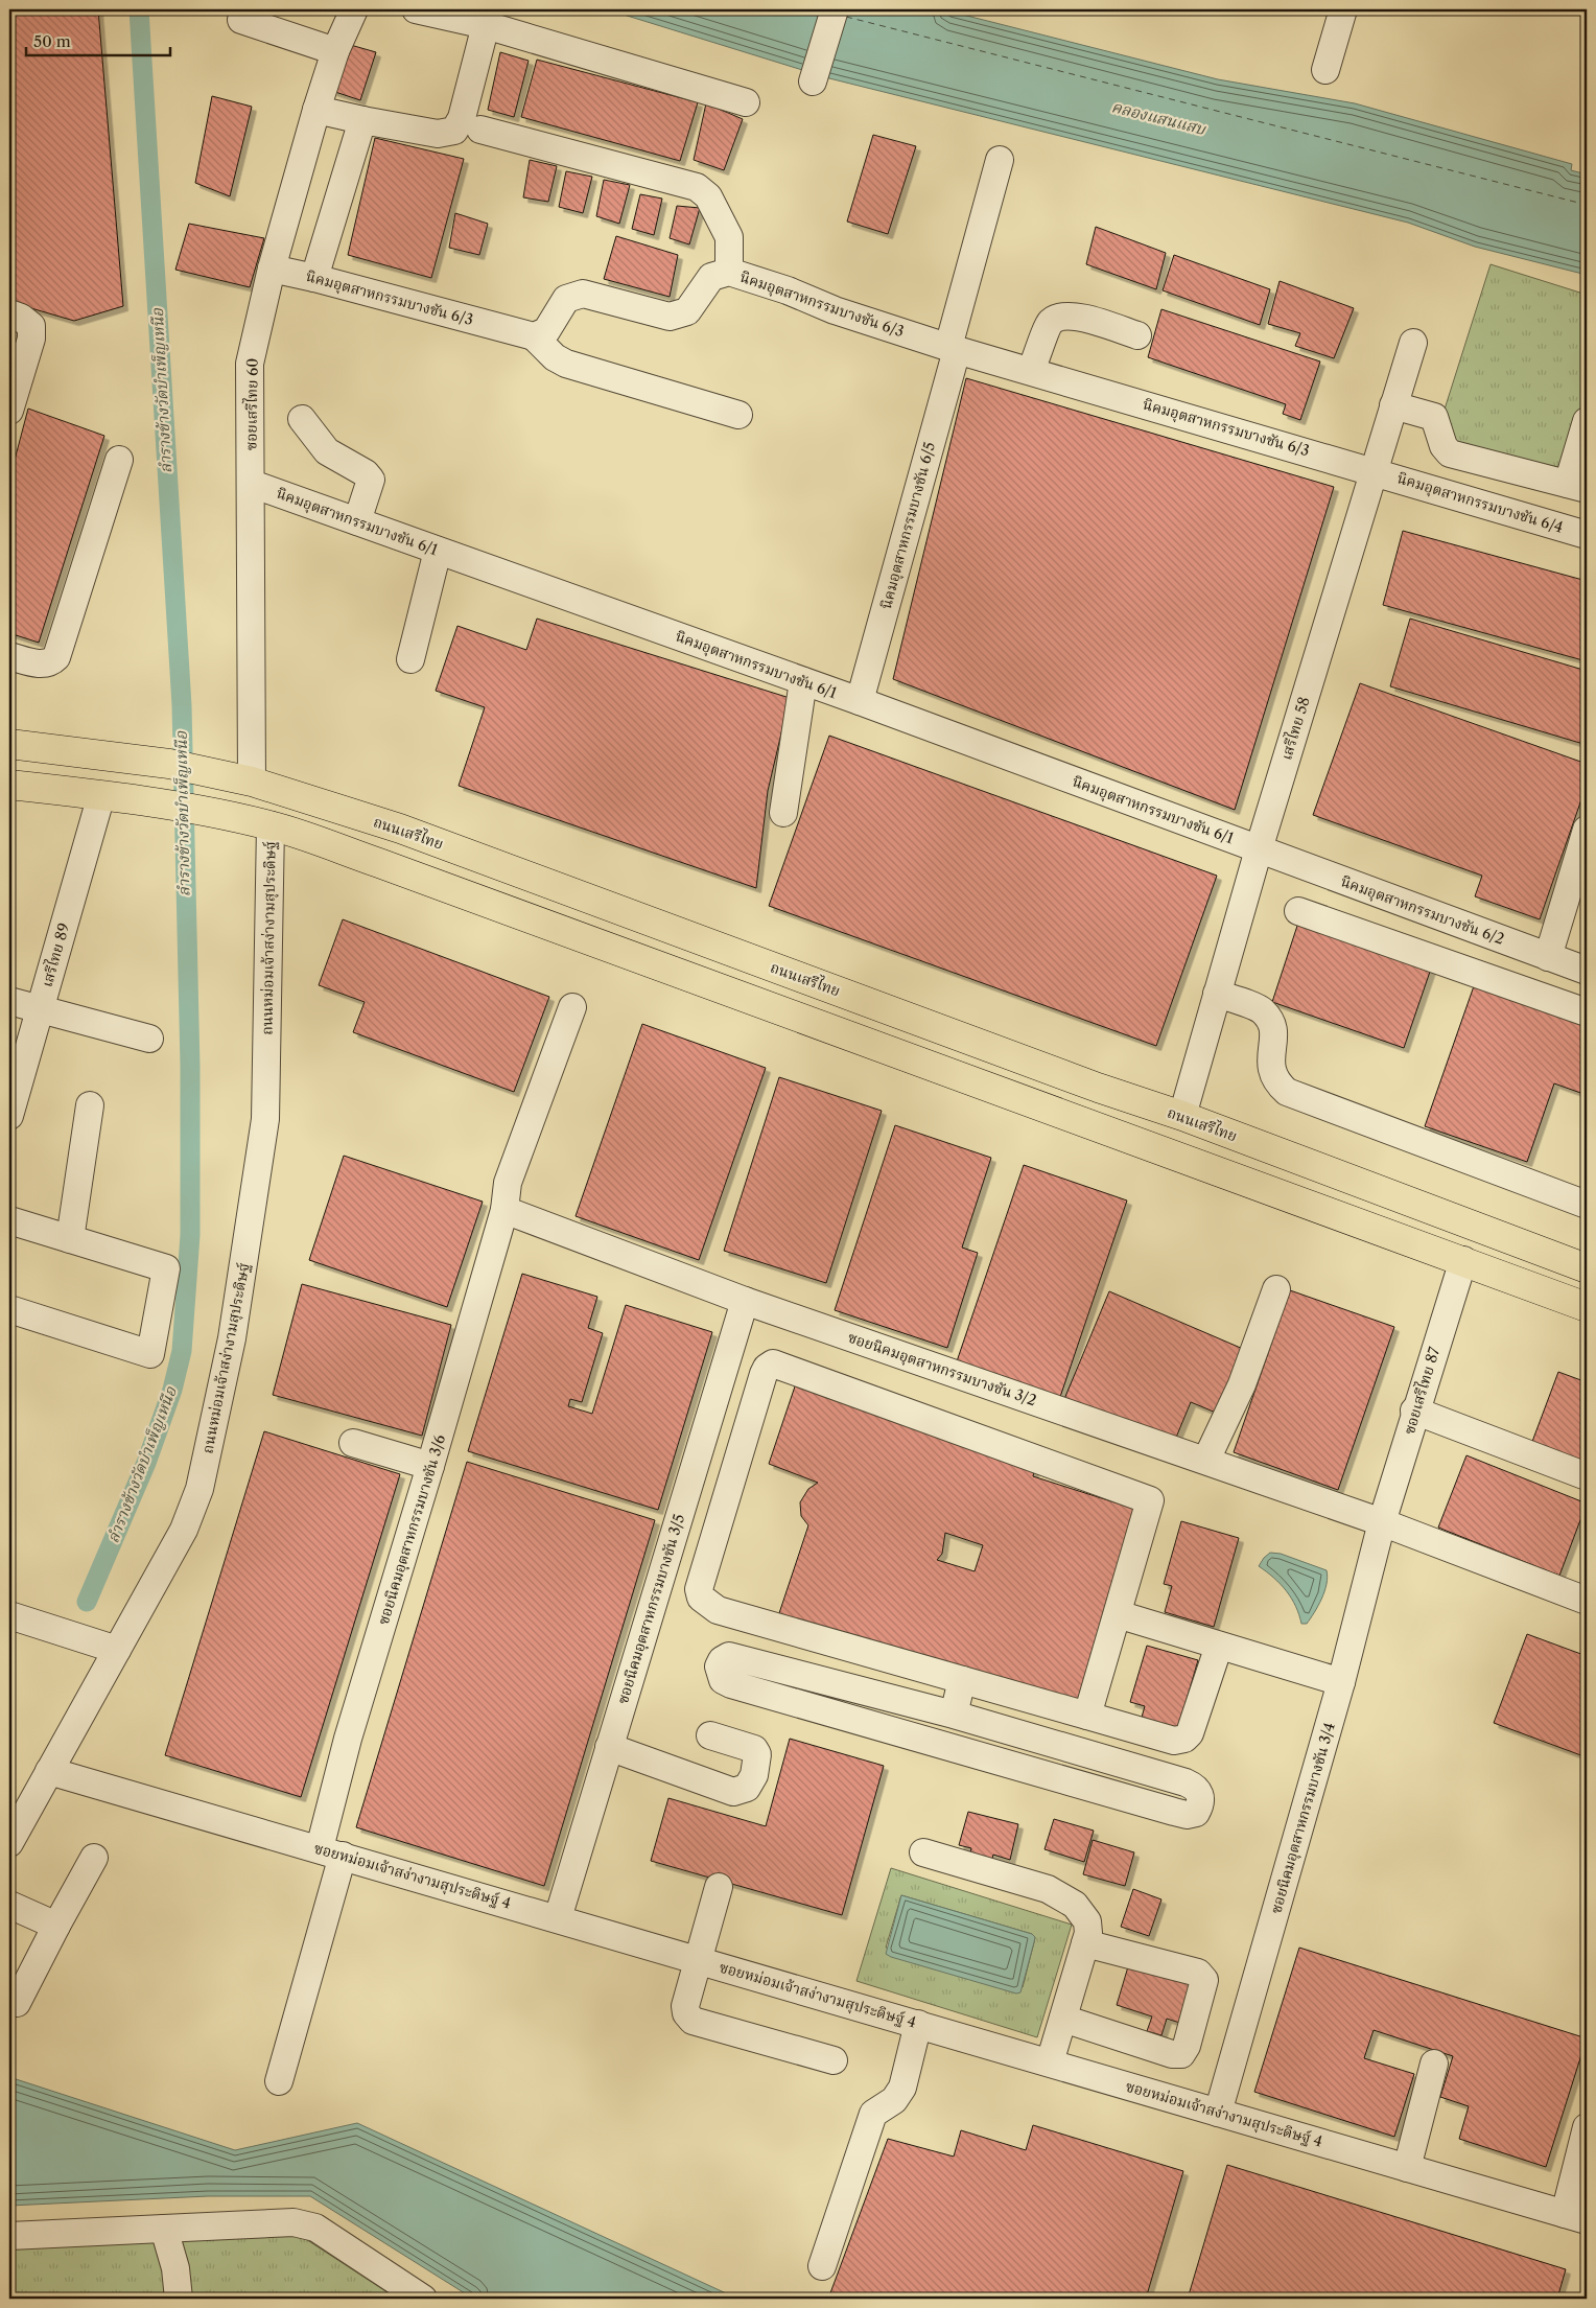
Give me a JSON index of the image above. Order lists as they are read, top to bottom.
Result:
{
  "streets": {
    "main road": ["ถนนเสรีไทย"],
    "street": [
      "นิคมอุตสาหกรรมบางชัน 6/3",
      "ซอยเสรีไทย 60",
      "นิคมอุตสาหกรรมบางชัน 6/4",
      "นิคมอุตสาหกรรมบางชัน 6/1",
      "นิคมอุตสาหกรรมบางชัน 6/5",
      "เสรีไทย 58",
      "นิคมอุตสาหกรรมบางชัน 6/2",
      "ถนนหม่อมเจ้าสง่างามสุประดิษฐ์",
      "เสรีไทย 89",
      "ซอยนิคมอุตสาหกรรมบางชัน 3/2",
      "ซอยเสรีไทย 87",
      "ซอยนิคมอุตสาหกรรมบางชัน 3/6",
      "ซอยนิคมอุตสาหกรรมบางชัน 3/5",
      "ซอยนิคมอุตสาหกรรมบางชัน 3/4",
      "ซอยหม่อมเจ้าสง่างามสุประดิษฐ์ 4"
    ]
  },
  "crossings": [
    ["นิคมอุตสาหกรรมบางชัน 6/3", "ซอยเสรีไทย 60"],
    ["นิคมอุตสาหกรรมบางชัน 6/3", "นิคมอุตสาหกรรมบางชัน 6/4"],
    ["นิคมอุตสาหกรรมบางชัน 6/3", "นิคมอุตสาหกรรมบางชัน 6/5"],
    ["นิคมอุตสาหกรรมบางชัน 6/3", "เสรีไทย 58"],
    ["ซอยเสรีไทย 60", "นิคมอุตสาหกรรมบางชัน 6/1"],
    ["ซอยเสรีไทย 60", "ถนนเสรีไทย"],
    ["นิคมอุตสาหกรรมบางชัน 6/4", "เสรีไทย 58"],
    ["นิคมอุตสาหกรรมบางชัน 6/1", "นิคมอุตสาหกรรมบางชัน 6/5"],
    ["นิคมอุตสาหกรรมบางชัน 6/1", "เสรีไทย 58"],
    ["นิคมอุตสาหกรรมบางชัน 6/1", "นิคมอุตสาหกรรมบางชัน 6/2"],
    ["เสรีไทย 58", "ถนนเสรีไทย"],
    ["เสรีไทย 58", "นิคมอุตสาหกรรมบางชัน 6/2"],
    ["ถนนหม่อมเจ้าสง่างามสุประดิษฐ์", "ซอยหม่อมเจ้าสง่างามสุประดิษฐ์ 4"],
    ["ซอยนิคมอุตสาหกรรมบางชัน 3/2", "ซอยเสรีไทย 87"],
    ["ซอยนิคมอุตสาหกรรมบางชัน 3/2", "ซอยนิคมอุตสาหกรรมบางชัน 3/6"],
    ["ซอยนิคมอุตสาหกรรมบางชัน 3/2", "ซอยนิคมอุตสาหกรรมบางชัน 3/5"],
    ["ซอยนิคมอุตสาหกรรมบางชัน 3/2", "ซอยนิคมอุตสาหกรรมบางชัน 3/4"],
    ["ซอยเสรีไทย 87", "ซอยนิคมอุตสาหกรรมบางชัน 3/4"],
    ["ซอยนิคมอุตสาหกรรมบางชัน 3/6", "ซอยหม่อมเจ้าสง่างามสุประดิษฐ์ 4"],
    ["ซอยนิคมอุตสาหกรรมบางชัน 3/5", "ซอยหม่อมเจ้าสง่างามสุประดิษฐ์ 4"],
    ["ซอยนิคมอุตสาหกรรมบางชัน 3/4", "ซอยหม่อมเจ้าสง่างามสุประดิษฐ์ 4"]
  ],
  "water": ["คลองแสนแสบ", "ลำรางข้างวัดบำเพ็ญเหนือ"],
  "scale_bar": "50 m"
}
